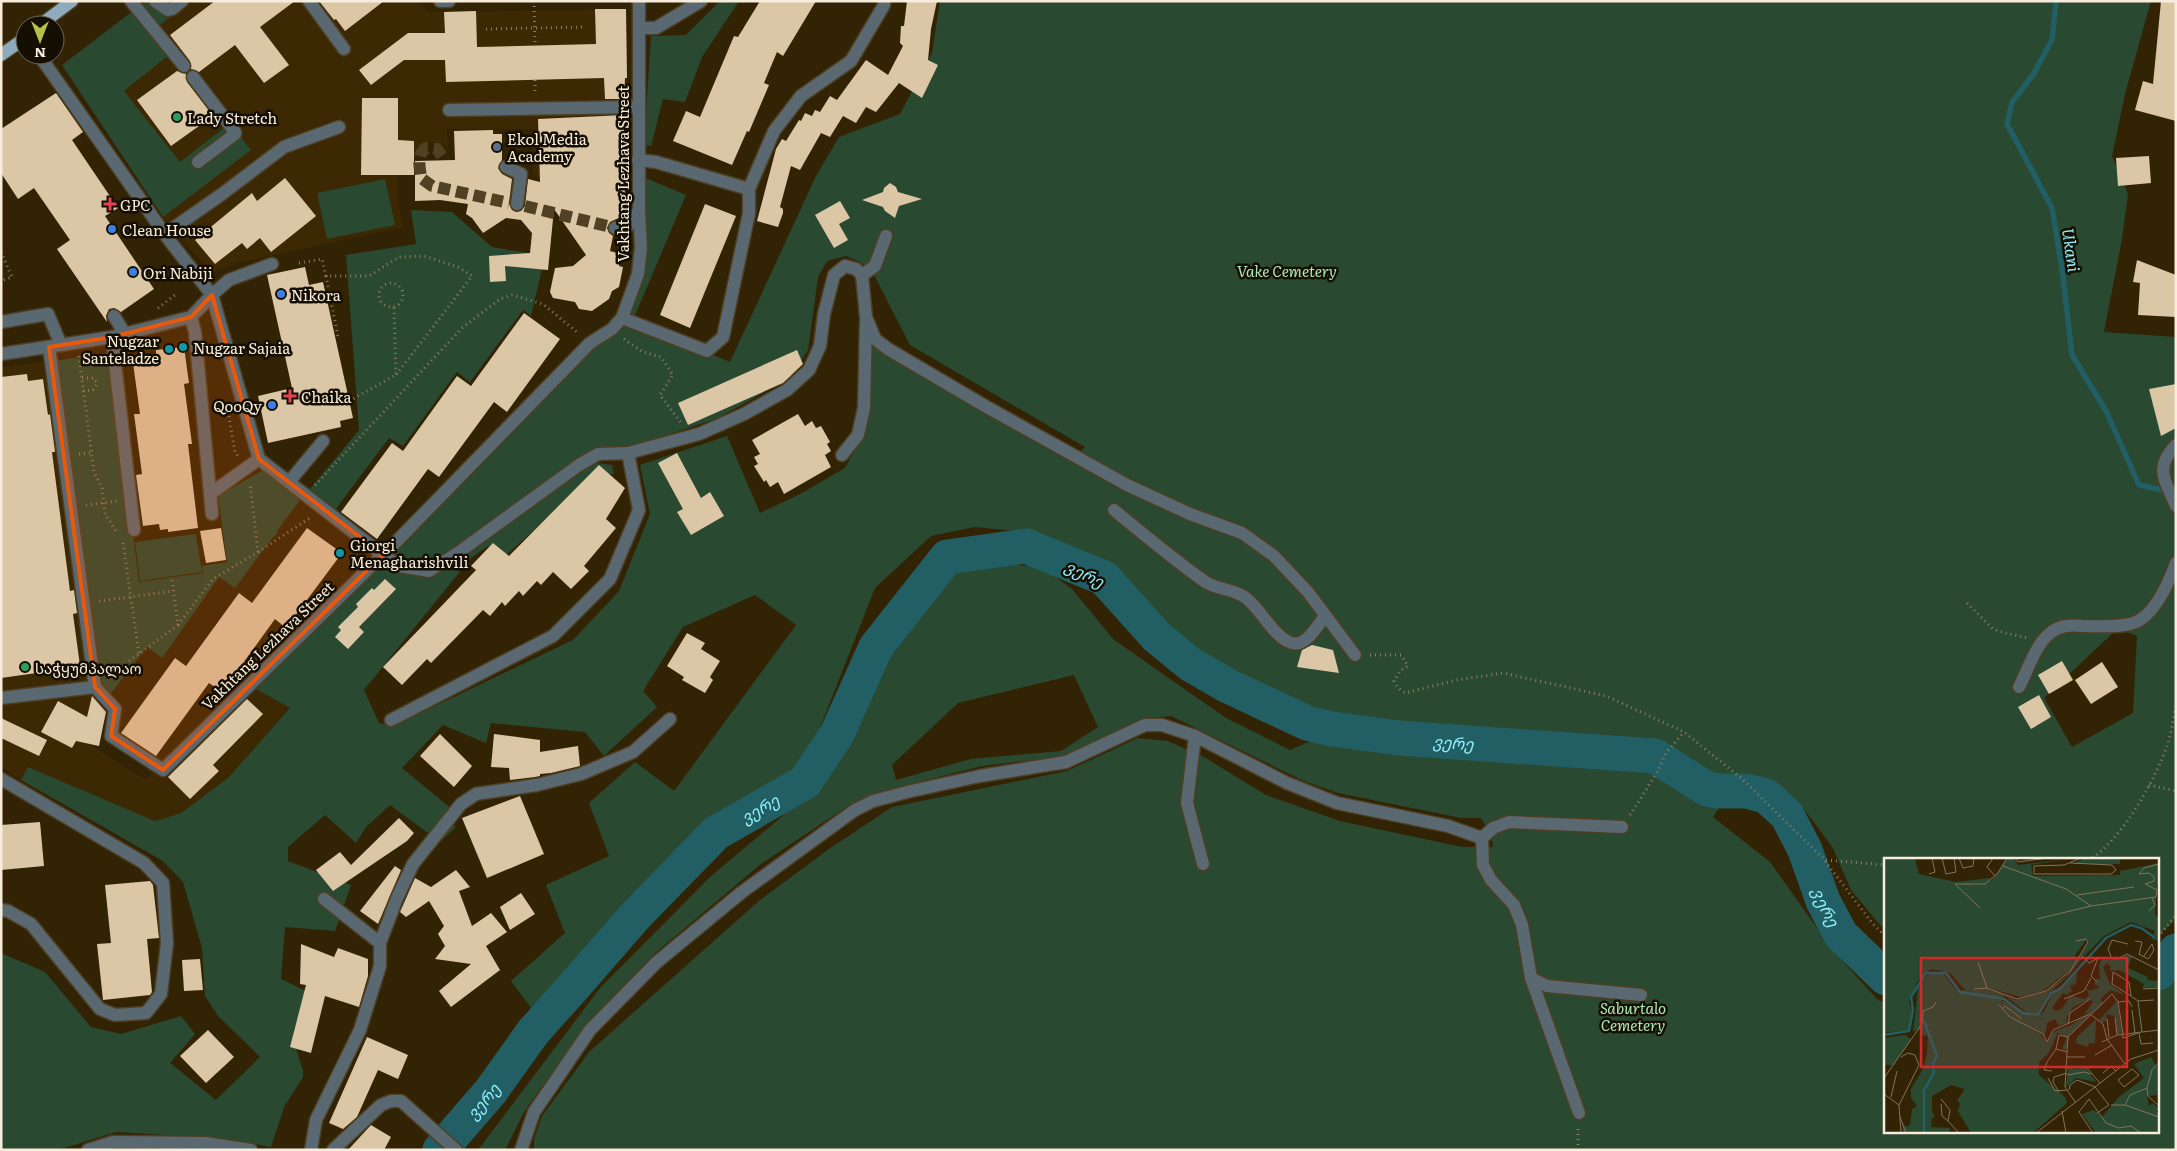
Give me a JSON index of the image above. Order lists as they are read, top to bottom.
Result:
{
  "streets": {
    "street": ["Vakhtang Lezhava Street"]
  },
  "water": ["Ukani", "ვერე"],
  "parks": ["Vake Cemetery", "Saburtalo Cemetery"],
  "places": {
    "other": [
      "Lady Stretch",
      "Ekol Media Academy",
      "Clean House",
      "Ori Nabiji",
      "Nikora",
      "Nugzar Sajaia",
      "Nugzar Santeladze",
      "QooQy",
      "Giorgi Menagharishvili",
      "საჭყუმპალაო"
    ],
    "health": ["GPC", "Chaika"]
  },
  "north": "bottom"
}
